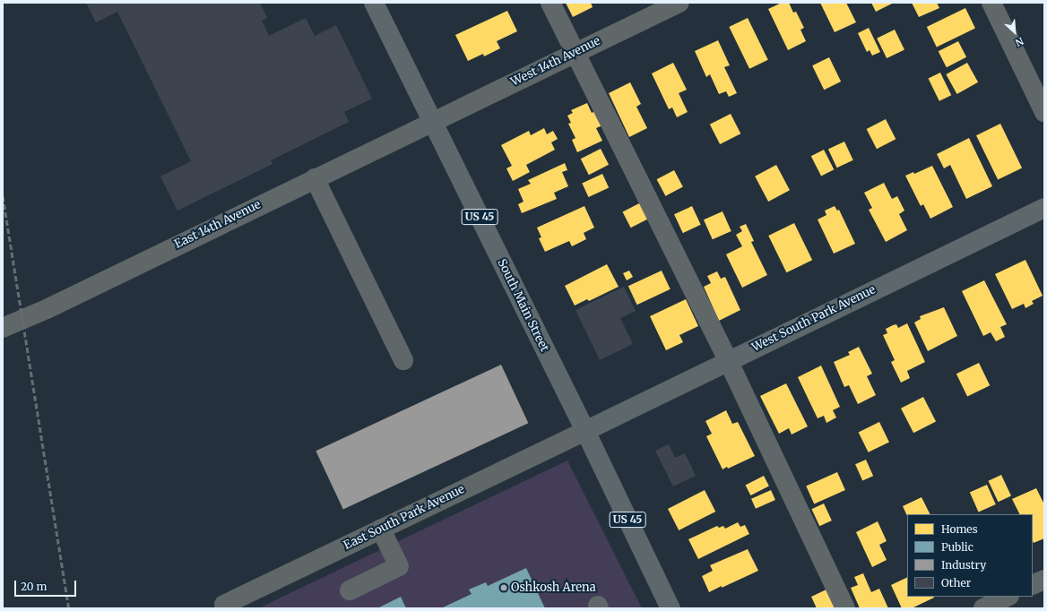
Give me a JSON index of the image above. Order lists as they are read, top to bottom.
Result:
{
  "streets": {
    "main road": ["US 45", "South Main Street", "West South Park Avenue"],
    "street": ["West 14th Avenue", "East 14th Avenue", "East South Park Avenue"]
  },
  "crossings": [
    ["West 14th Avenue", "East 14th Avenue"],
    ["West 14th Avenue", "South Main Street"],
    ["East 14th Avenue", "South Main Street"],
    ["South Main Street", "West South Park Avenue"],
    ["South Main Street", "East South Park Avenue"],
    ["West South Park Avenue", "East South Park Avenue"]
  ],
  "places": ["Oshkosh Arena"],
  "legend": [
    "Homes",
    "Public",
    "Industry",
    "Other"
  ],
  "scale_bar": "20 m",
  "north": "bottom right"
}
